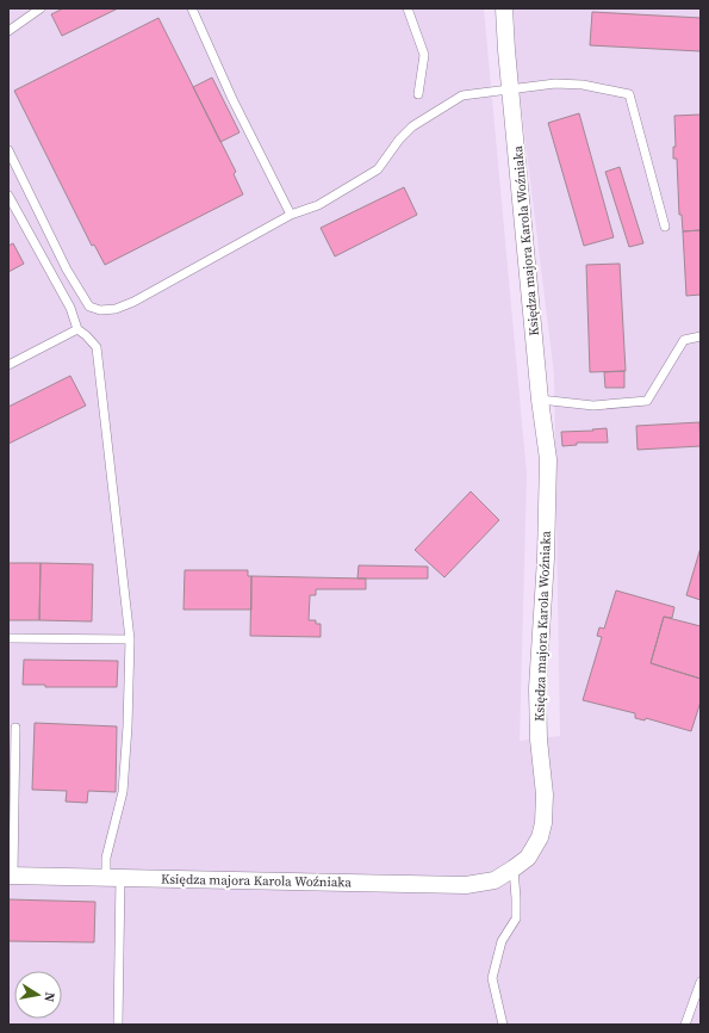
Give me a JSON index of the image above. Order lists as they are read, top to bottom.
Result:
{
  "streets": {
    "street": ["Księdza majora Karola Woźniaka"]
  },
  "north": "right"
}
